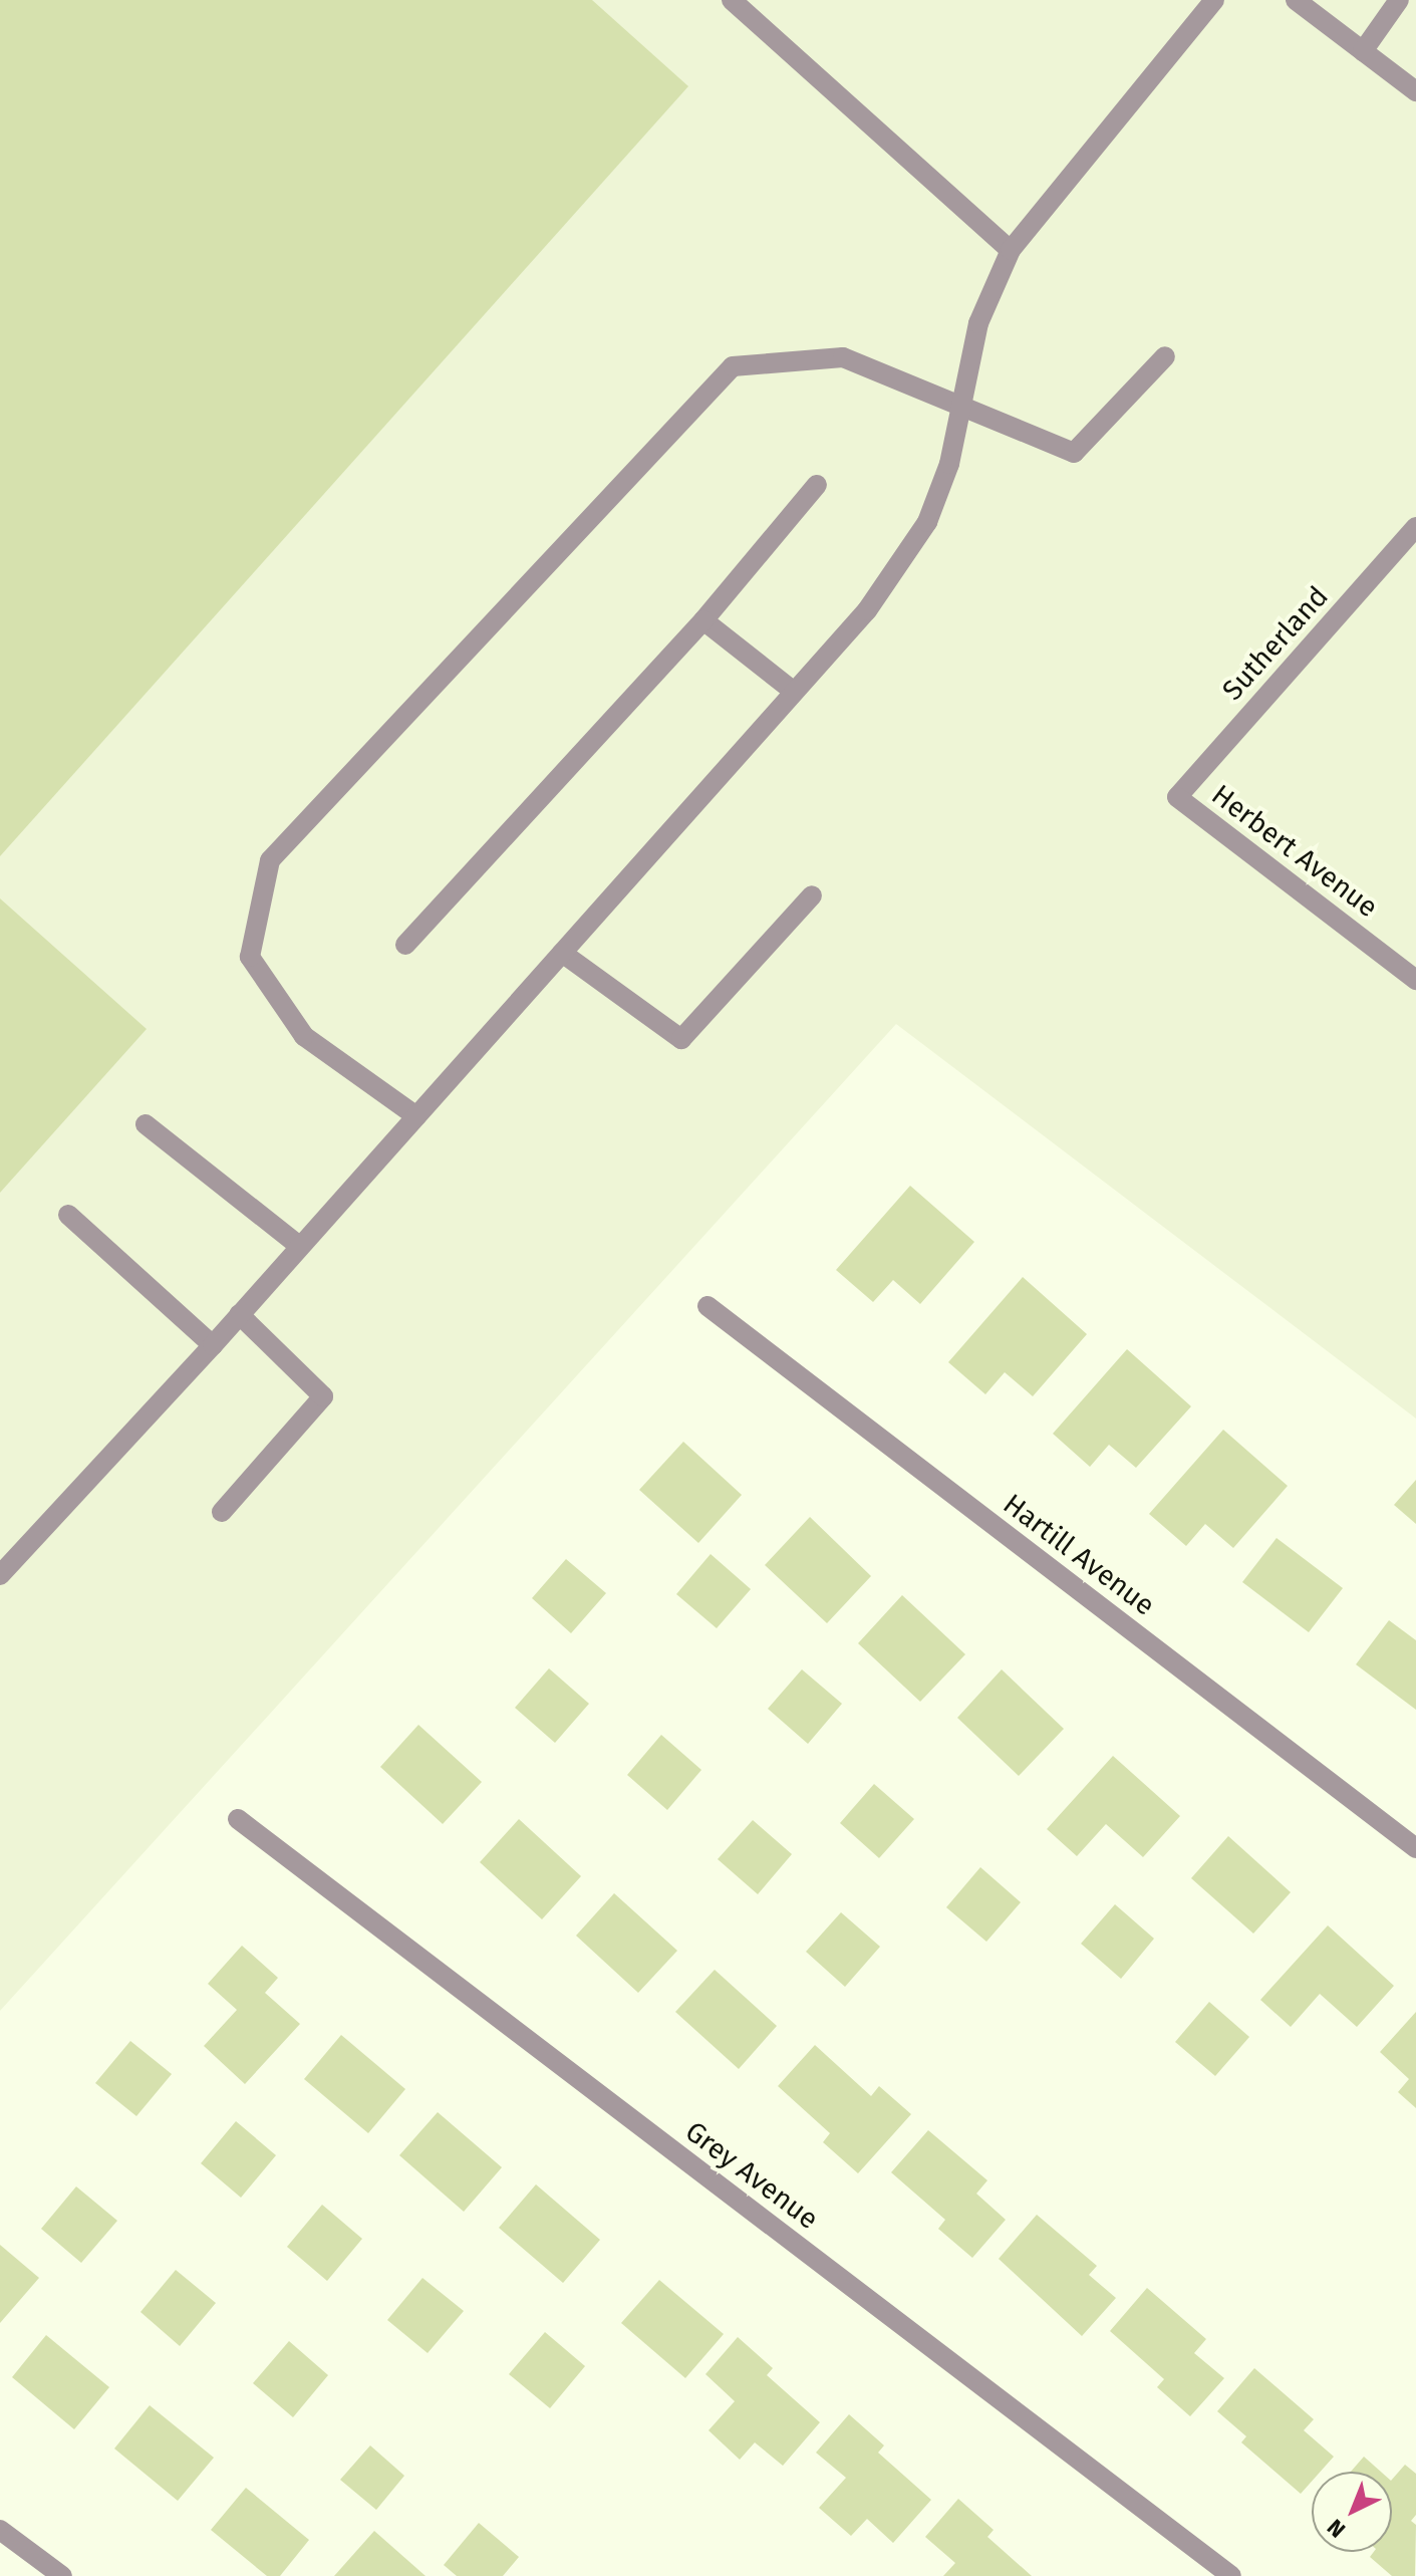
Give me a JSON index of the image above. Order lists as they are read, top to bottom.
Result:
{
  "streets": {
    "street": [
      "Sutherland",
      "Herbert Avenue",
      "Hartill Avenue",
      "Grey Avenue"
    ]
  },
  "crossings": [
    ["Sutherland", "Herbert Avenue"]
  ],
  "north": "bottom left"
}
